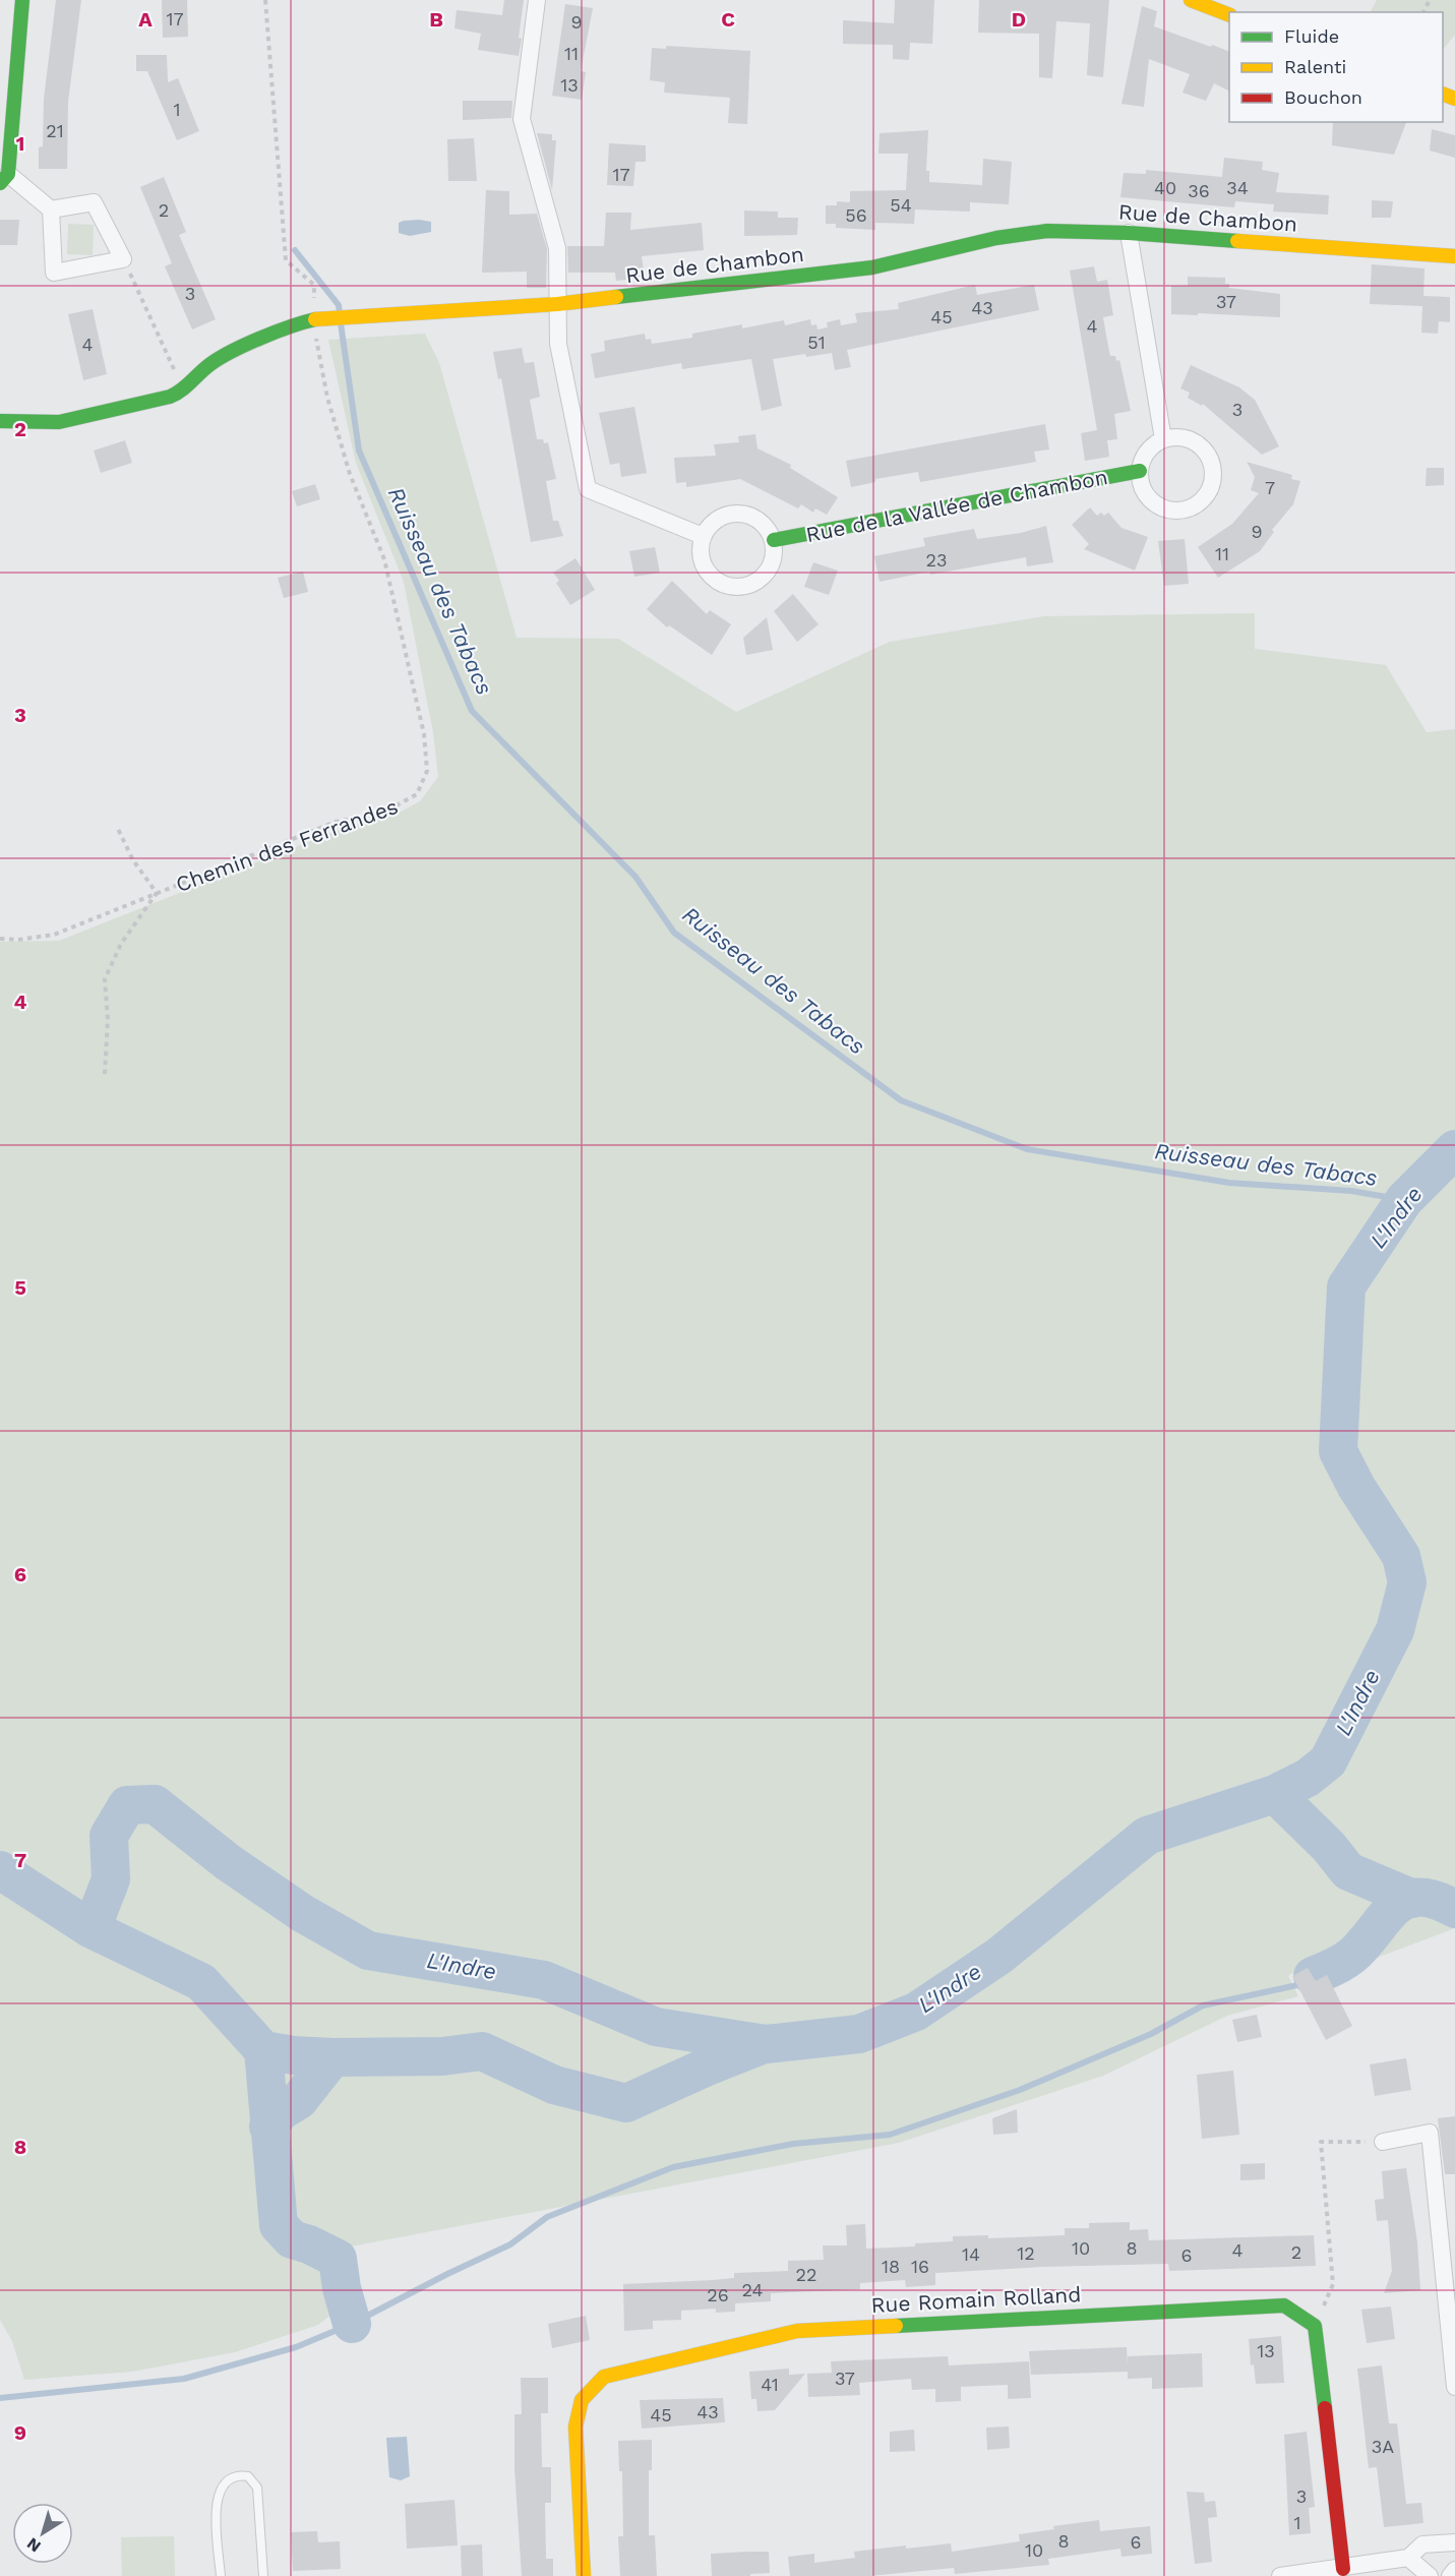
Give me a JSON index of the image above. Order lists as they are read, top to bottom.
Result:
{
  "streets": {
    "street": ["Rue de Chambon", "Rue de la Vallée de Chambon", "Rue Romain Rolland"],
    "path": ["Chemin des Ferrandes"]
  },
  "crossings": [
    ["Rue de Chambon", "Chemin des Ferrandes"]
  ],
  "water": ["Ruisseau des Tabacs", "L'Indre"],
  "house_numbers": [
    "17",
    "9",
    "11",
    "13",
    "1",
    "21",
    "17",
    "40",
    "34",
    "36",
    "54",
    "2",
    "56",
    "3",
    "37",
    "43",
    "45",
    "4",
    "51",
    "4",
    "3",
    "7",
    "9",
    "11",
    "23",
    "10",
    "8",
    "4",
    "2",
    "12",
    "14",
    "6",
    "18",
    "16",
    "22",
    "24",
    "26",
    "13",
    "37",
    "41",
    "43",
    "45",
    "3A",
    "3",
    "1",
    "8",
    "6",
    "10"
  ],
  "legend": ["Fluide", "Ralenti", "Bouchon"],
  "north": "bottom left",
  "grid": {
    "columns": [
      "A",
      "B",
      "C",
      "D"
    ],
    "rows": [
      "1",
      "2",
      "3",
      "4",
      "5",
      "6",
      "7",
      "8",
      "9"
    ]
  }
}
